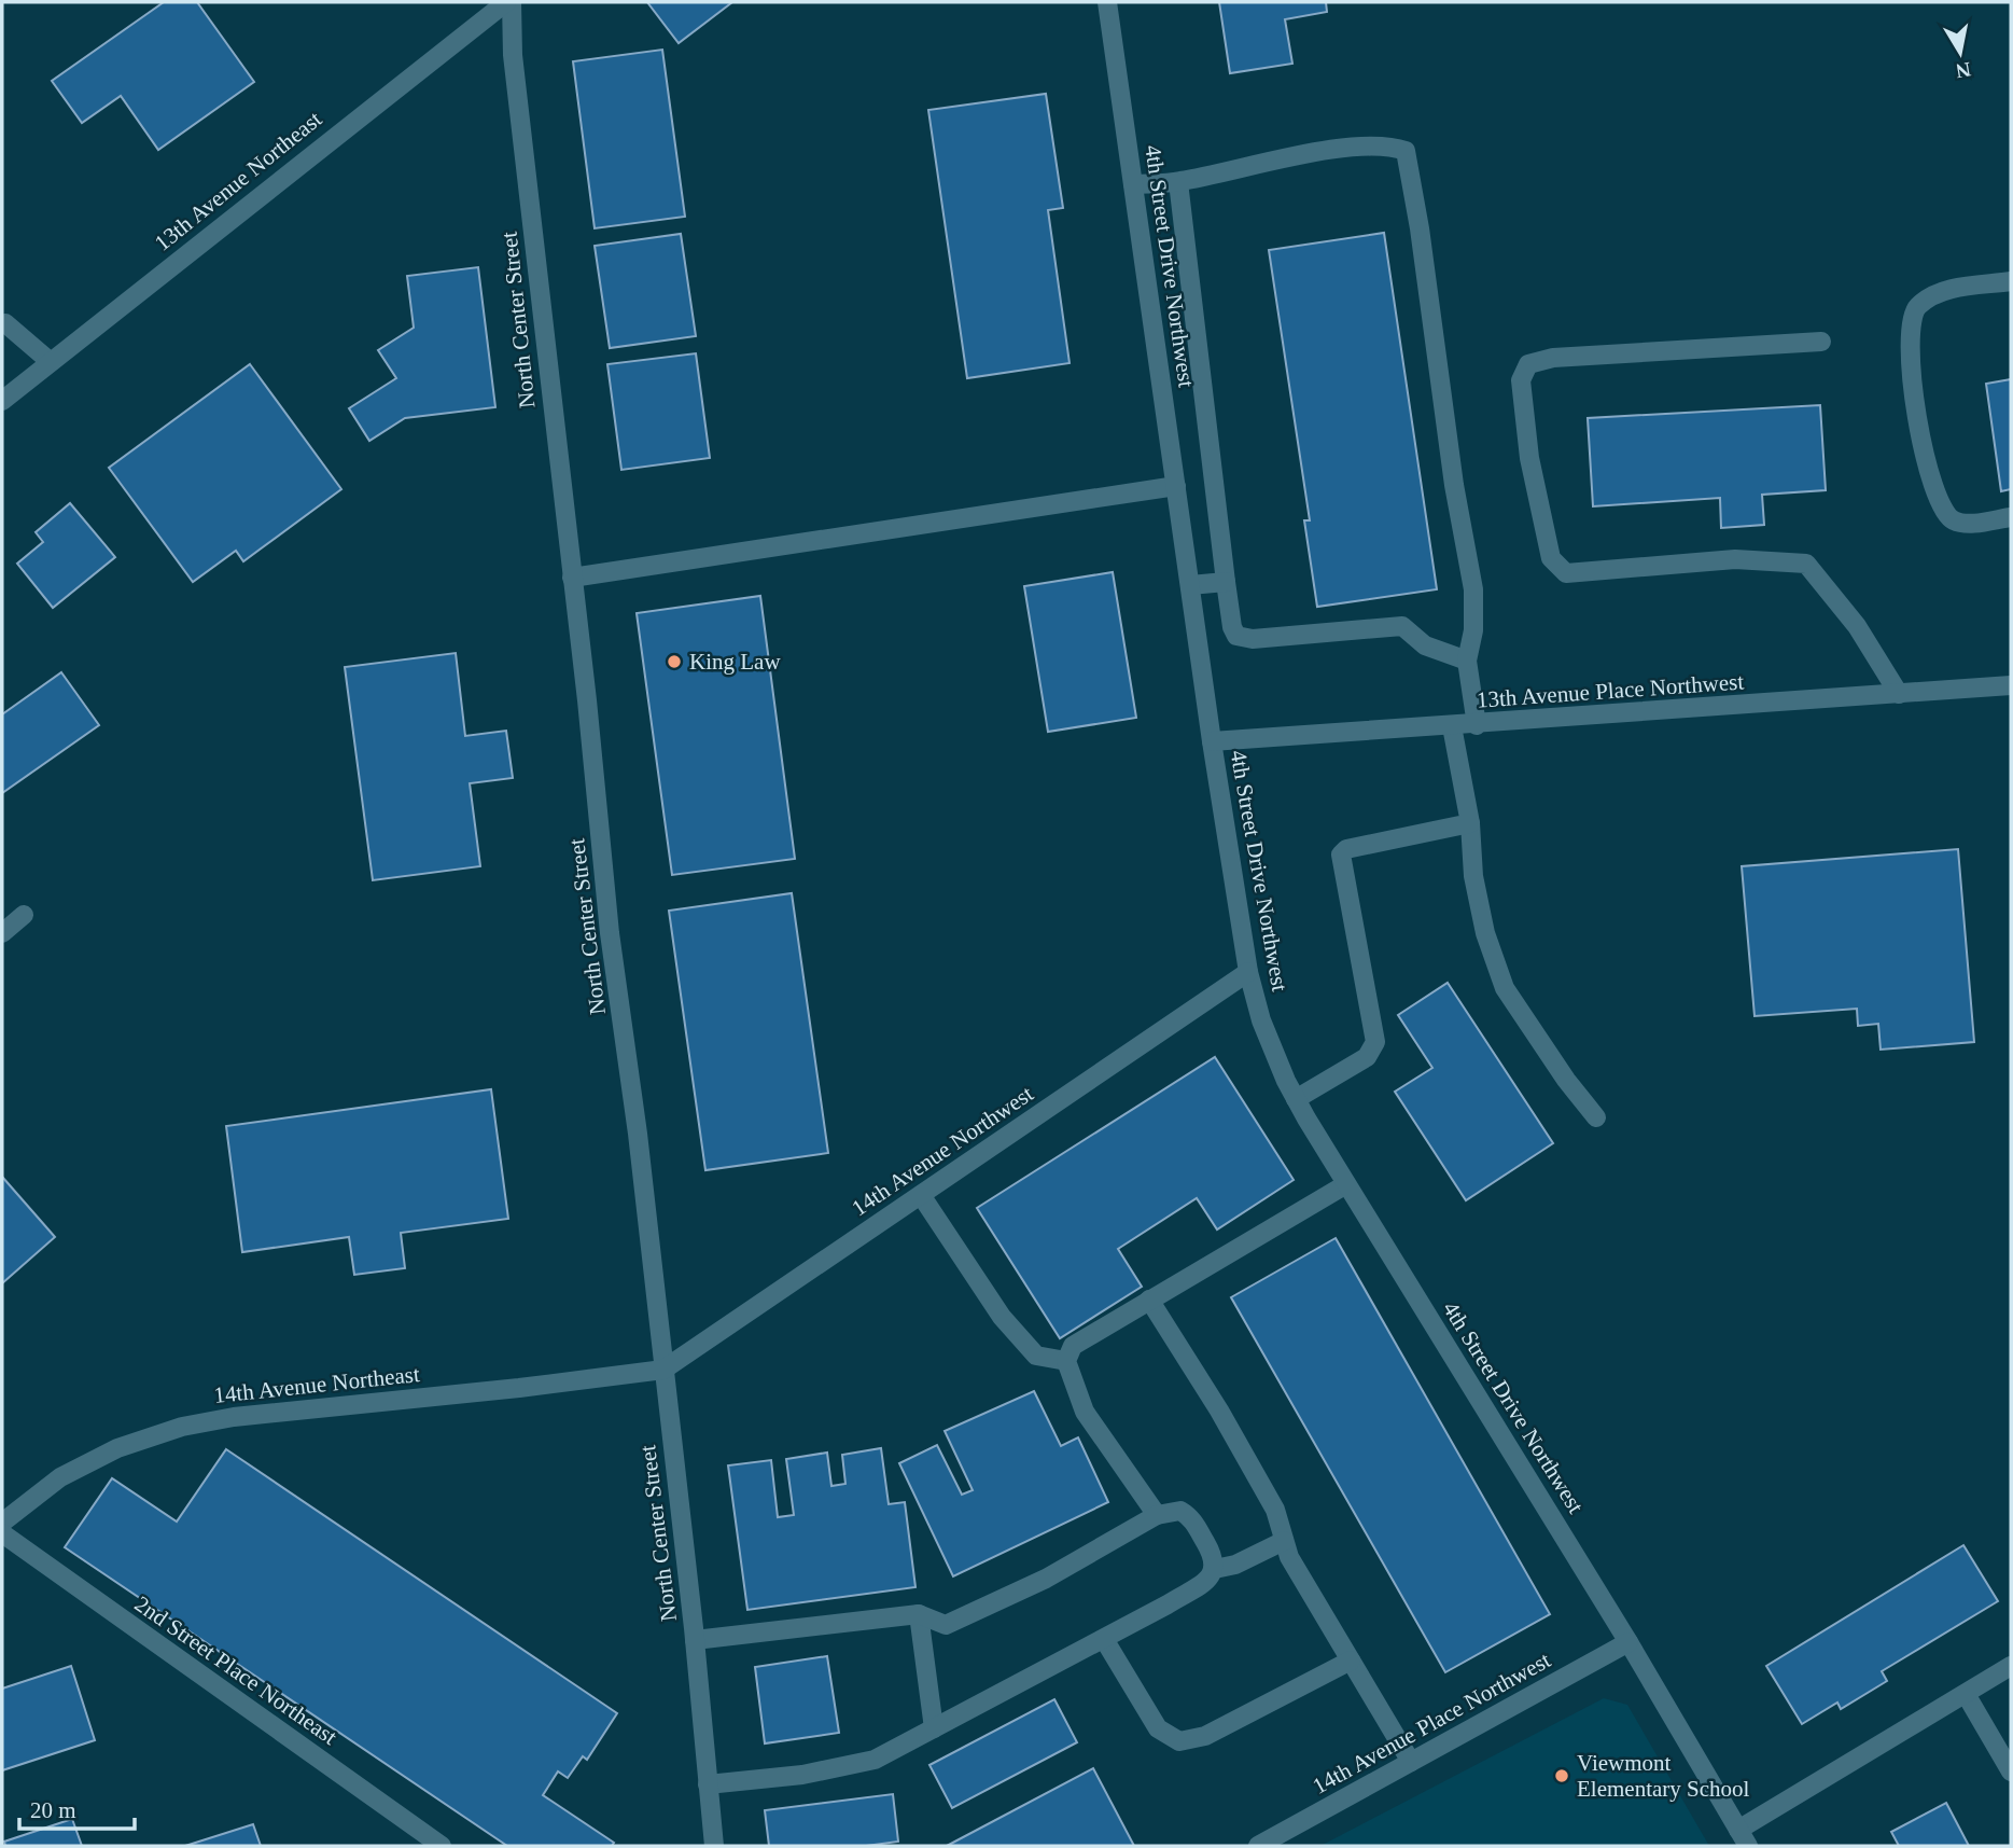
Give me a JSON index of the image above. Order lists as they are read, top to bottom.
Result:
{
  "streets": {
    "street": [
      "13th Avenue Northeast",
      "4th Street Drive Northwest",
      "North Center Street",
      "13th Avenue Place Northwest",
      "14th Avenue Northwest",
      "14th Avenue Northeast",
      "2nd Street Place Northeast",
      "14th Avenue Place Northwest"
    ]
  },
  "crossings": [
    ["13th Avenue Northeast", "North Center Street"],
    ["4th Street Drive Northwest", "13th Avenue Place Northwest"],
    ["4th Street Drive Northwest", "14th Avenue Northwest"],
    ["4th Street Drive Northwest", "14th Avenue Place Northwest"],
    ["North Center Street", "14th Avenue Northwest"],
    ["North Center Street", "14th Avenue Northeast"],
    ["14th Avenue Northwest", "14th Avenue Northeast"]
  ],
  "places": ["King Law", "Viewmont Elementary School"],
  "scale_bar": "20 m",
  "north": "bottom"
}
